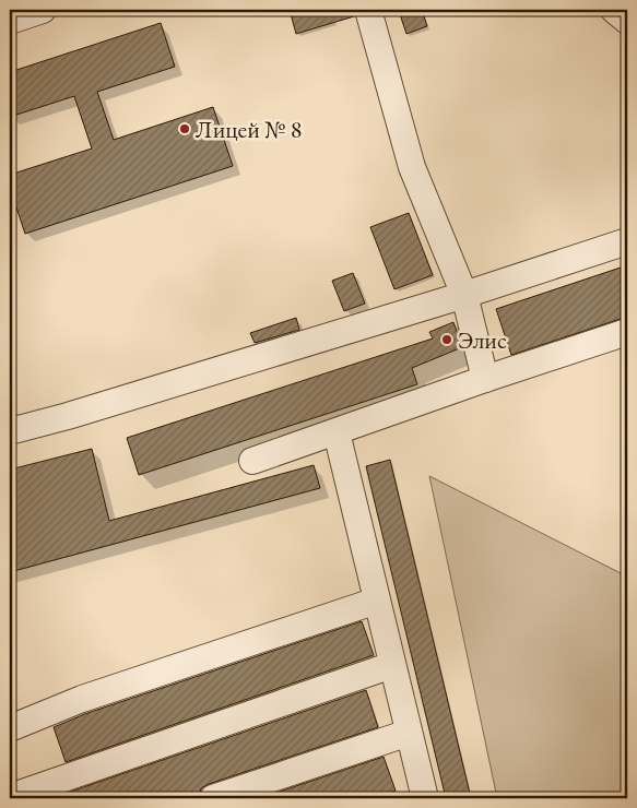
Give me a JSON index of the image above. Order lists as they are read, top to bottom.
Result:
{
  "places": ["Лицей № 8", "Элис"]
}
